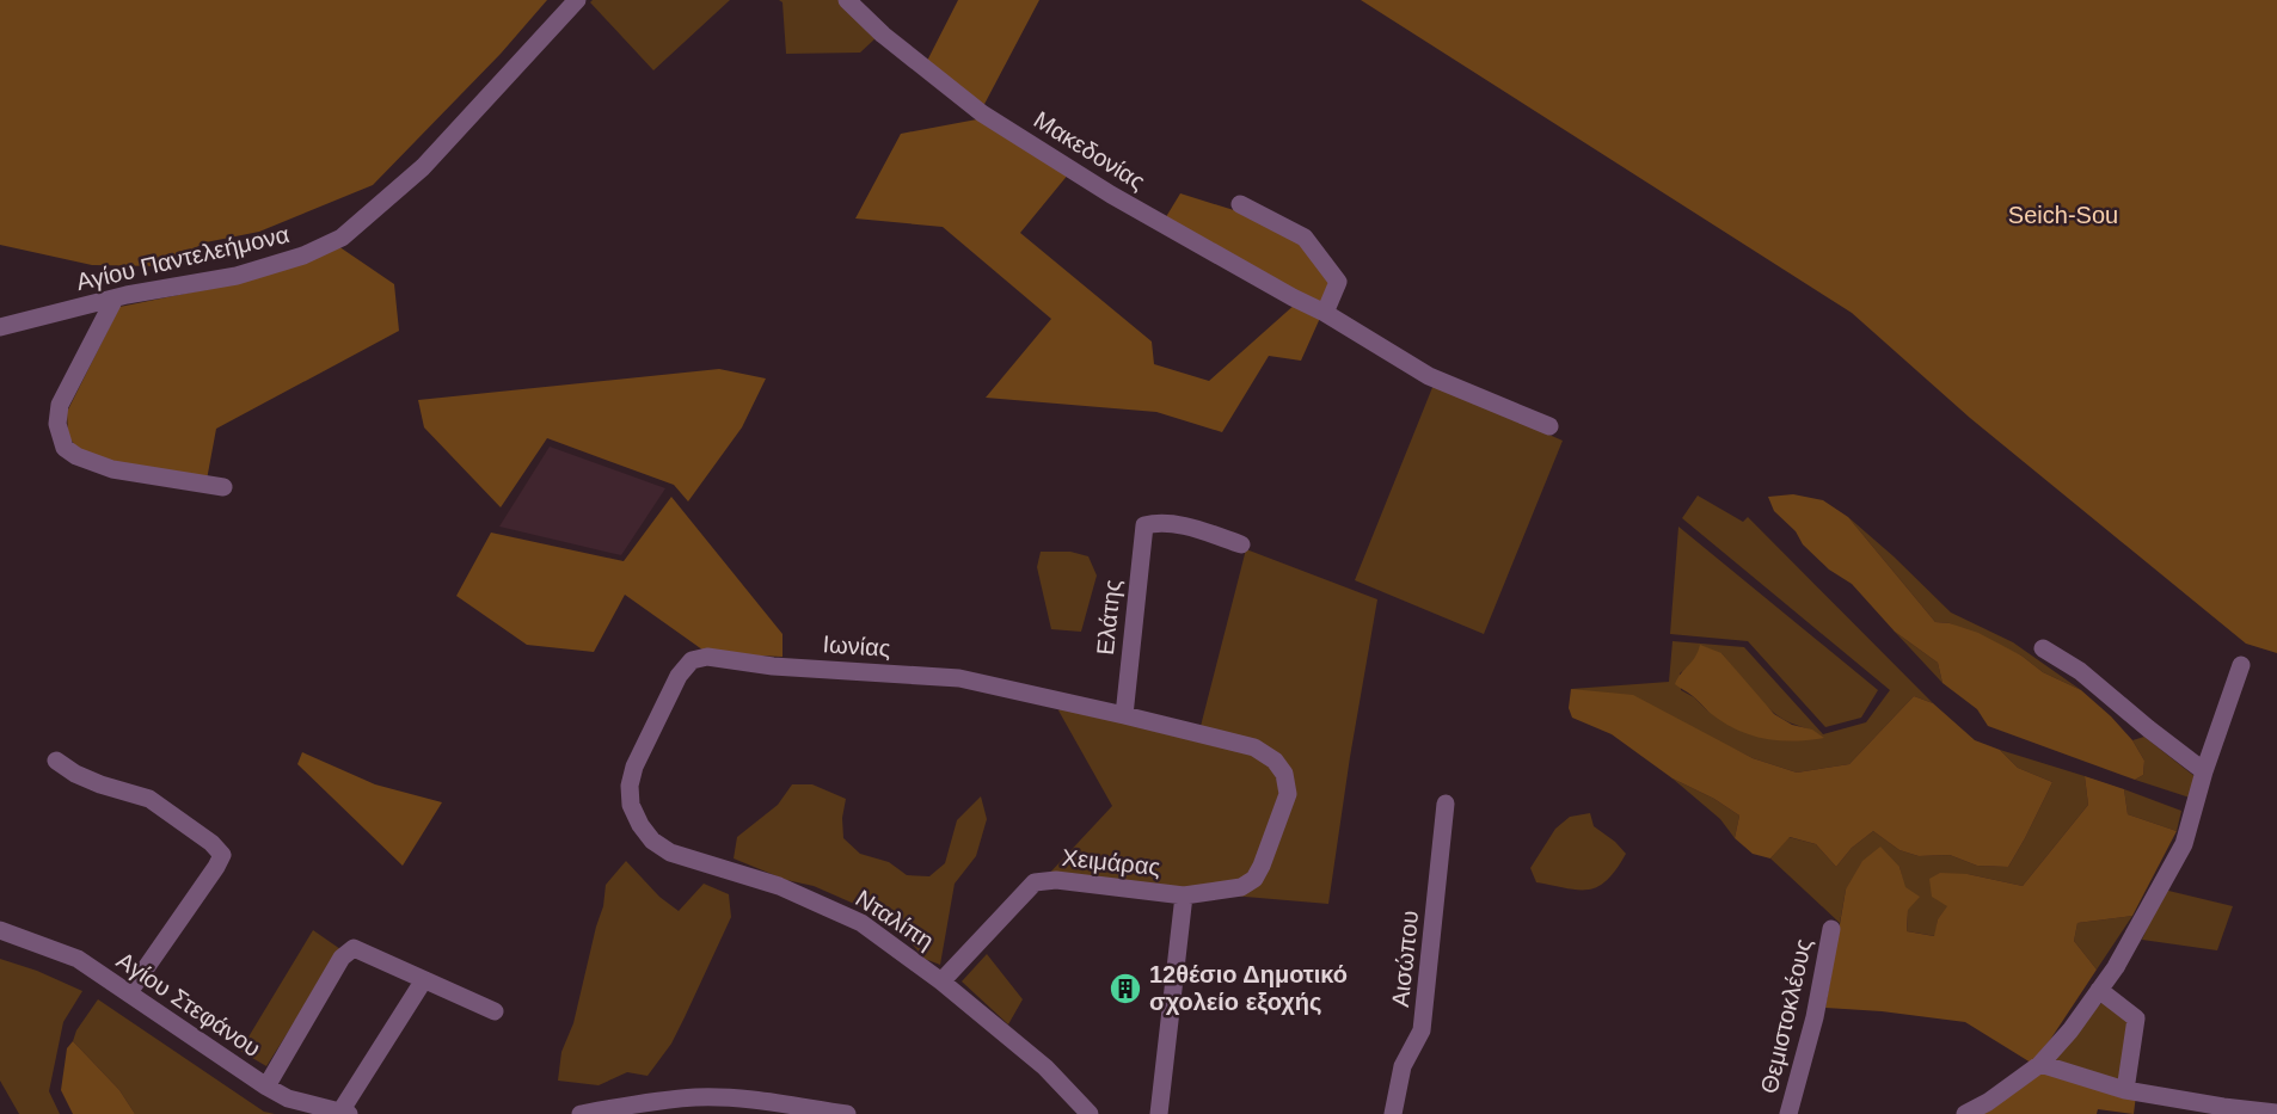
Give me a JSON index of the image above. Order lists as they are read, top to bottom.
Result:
{
  "streets": {
    "street": [
      "Μακεδονίας",
      "Αγίου Παντελεήμονα",
      "Ελάτης",
      "Ιωνίας",
      "Χειμάρας",
      "Νταλίπη",
      "Αισώπου",
      "Αγίου Στεφάνου",
      "Θεμιστοκλέους"
    ]
  },
  "crossings": [
    ["Ελάτης", "Ιωνίας"],
    ["Ιωνίας", "Χειμάρας"],
    ["Ιωνίας", "Νταλίπη"],
    ["Χειμάρας", "Νταλίπη"]
  ],
  "parks": ["Seich-Sou"],
  "places": {
    "building": ["12θέσιο Δημοτικό σχολείο εξοχής"]
  }
}
